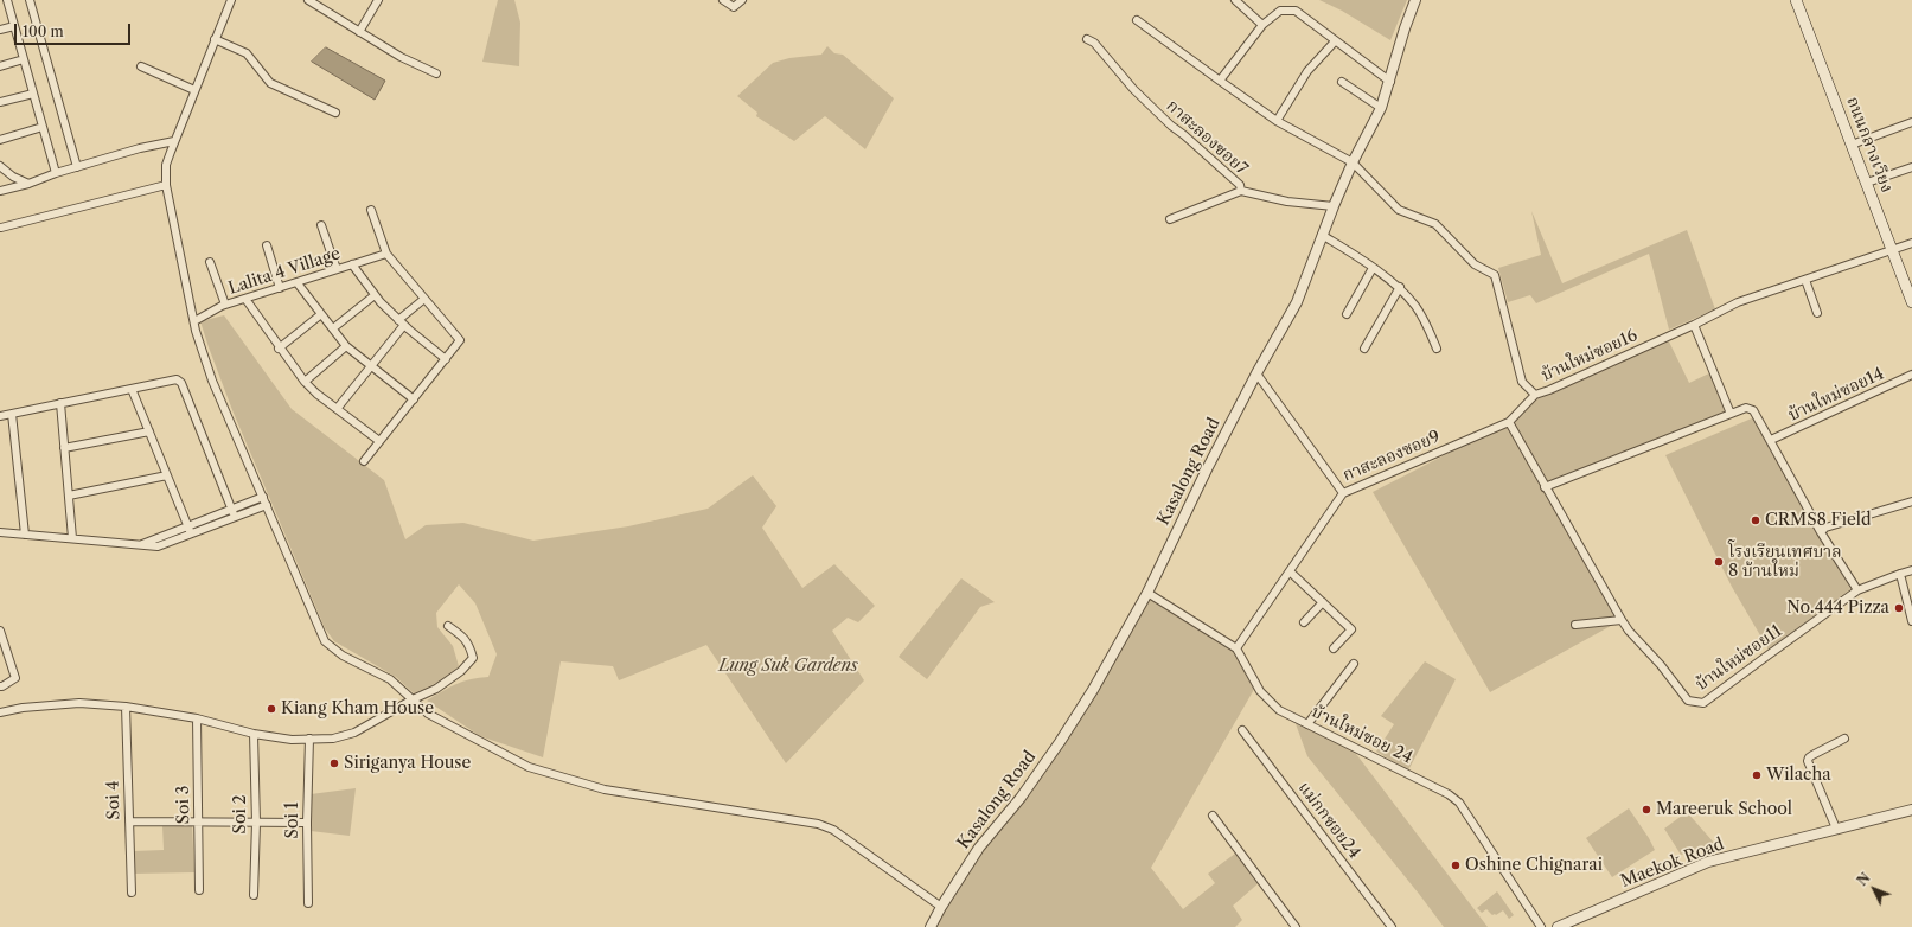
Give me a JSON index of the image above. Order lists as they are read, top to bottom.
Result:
{
  "streets": {
    "main road": ["ถนนกลางเวียง"],
    "street": [
      "กาสะลองซอย7",
      "Lalita 4 Village",
      "บ้านใหม่ซอย16",
      "บ้านใหม่ซอย14",
      "กาสะลองซอย9",
      "Kasalong Road",
      "บ้านใหม่ซอย11",
      "บ้านใหม่ซอย 24",
      "Soi 4",
      "Soi 3",
      "Soi 2",
      "Soi 1",
      "แม่กกซอย24",
      "Maekok Road"
    ]
  },
  "crossings": [
    ["กาสะลองซอย7", "Kasalong Road"],
    ["ถนนกลางเวียง", "บ้านใหม่ซอย16"],
    ["บ้านใหม่ซอย16", "Kasalong Road"],
    ["กาสะลองซอย9", "Kasalong Road"],
    ["กาสะลองซอย9", "บ้านใหม่ซอย11"],
    ["Kasalong Road", "บ้านใหม่ซอย 24"]
  ],
  "parks": ["Lung Suk Gardens"],
  "places": [
    "CRMS8 Field",
    "โรงเรียนเทศบาล 8 บ้านใหม่",
    "No.444 Pizza",
    "Kiang Kham House",
    "Siriganya House",
    "Wilacha",
    "Mareeruk School",
    "Oshine Chignarai"
  ],
  "scale_bar": "100 m",
  "north": "top left"
}
